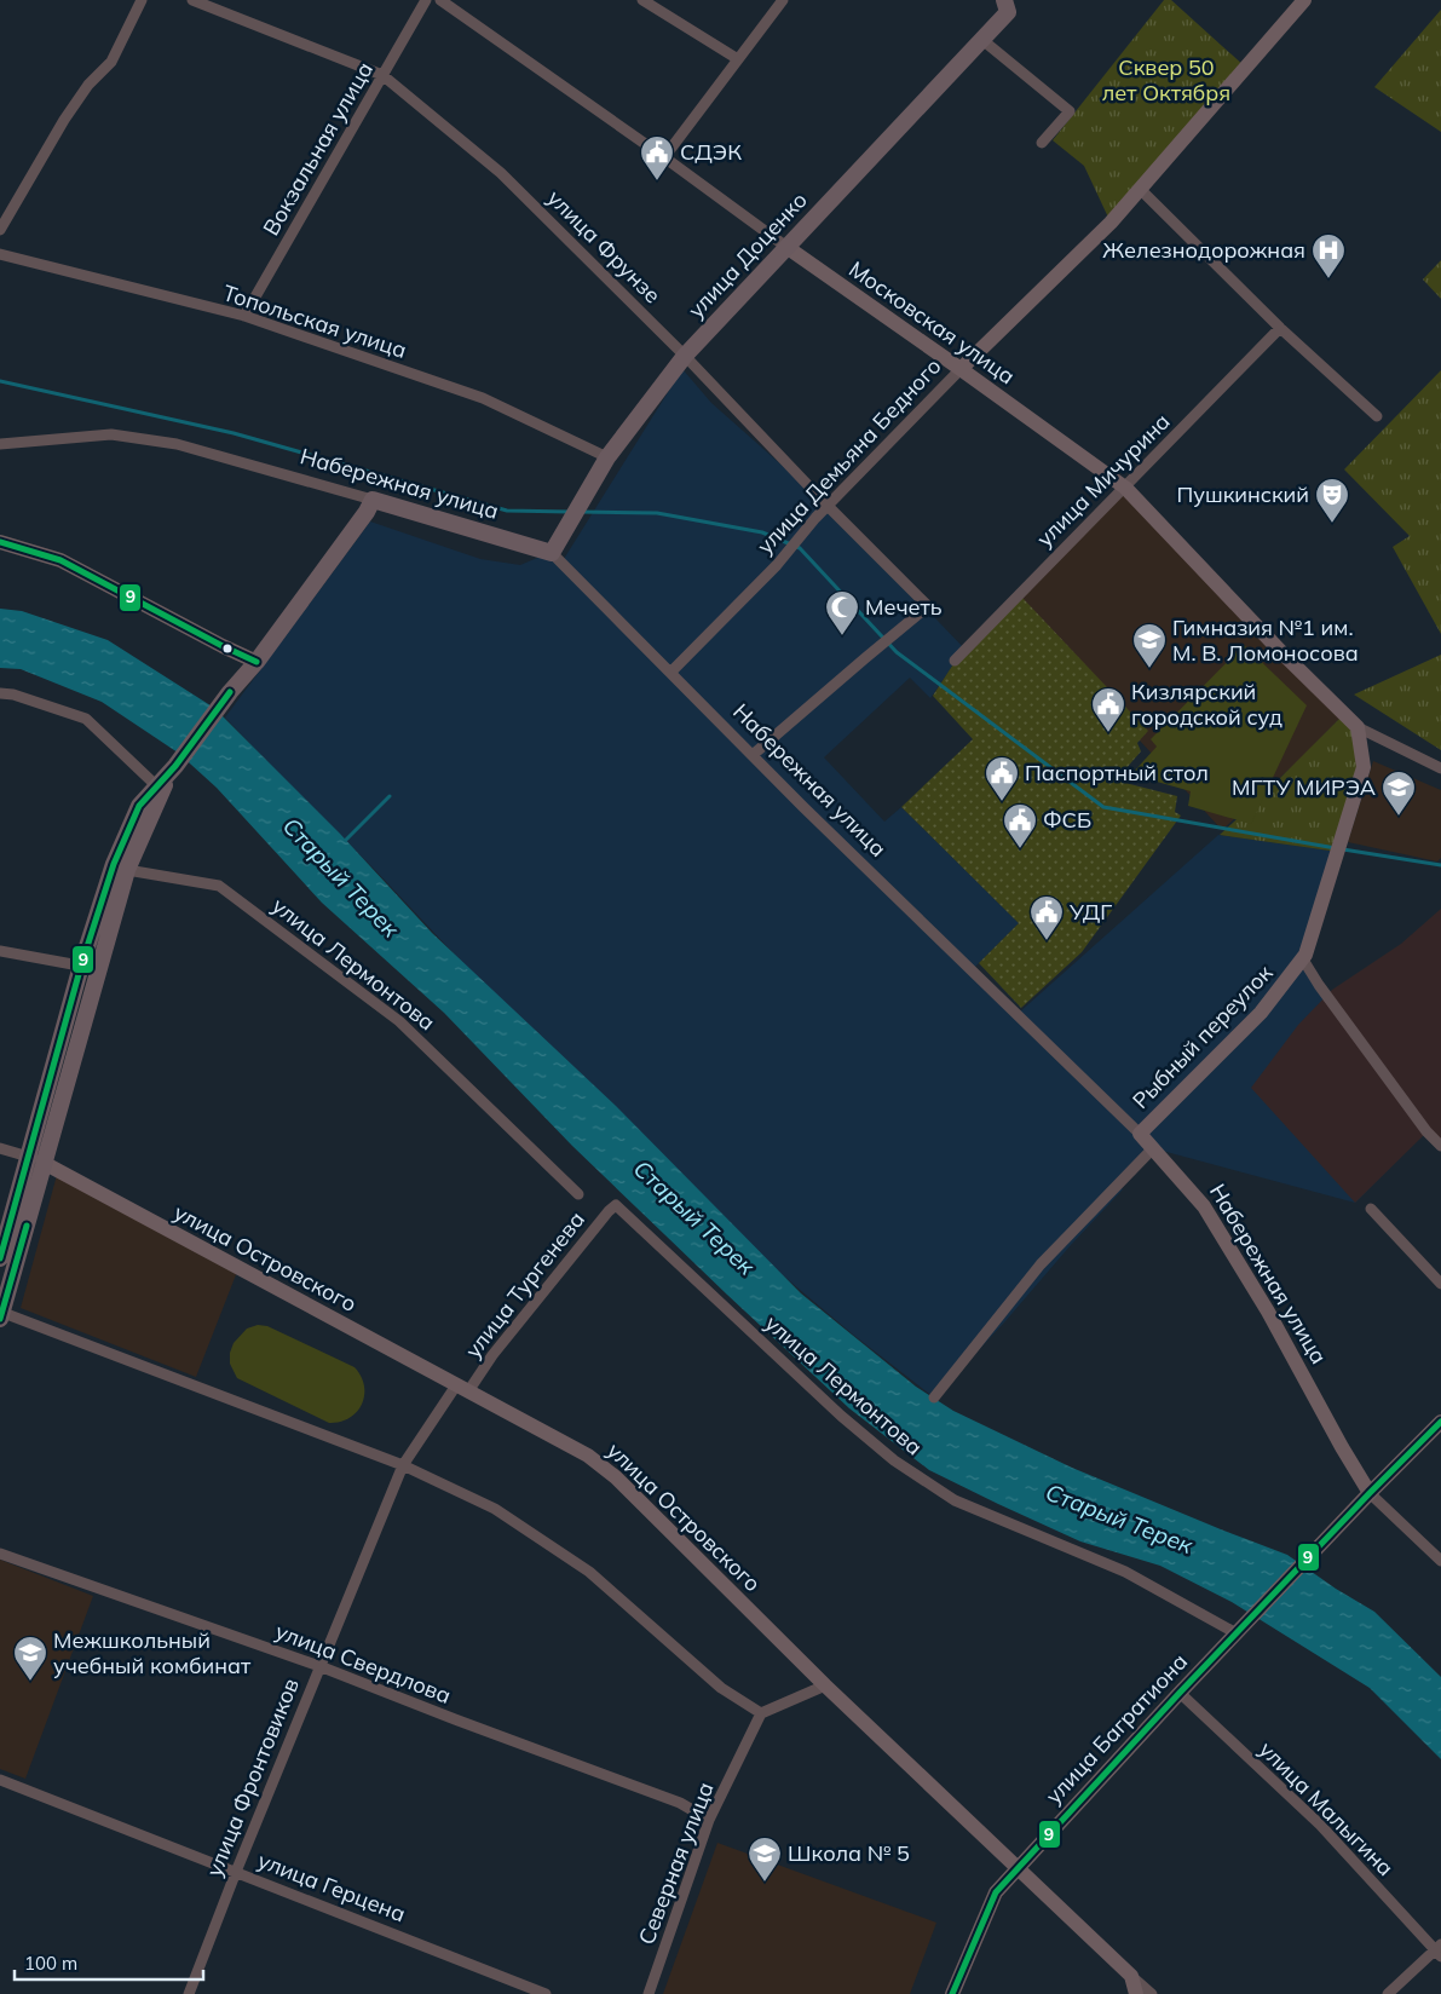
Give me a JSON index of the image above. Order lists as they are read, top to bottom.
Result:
{
  "streets": {
    "main road": ["улица Доценко", "Набережная улица"],
    "street": [
      "Вокзальная улица",
      "улица Фрунзе",
      "Топольская улица",
      "Московская улица",
      "улица Демьяна Бедного",
      "улица Мичурина",
      "улица Лермонтова",
      "Рыбный переулок",
      "улица Островского",
      "улица Тургенева",
      "улица Свердлова",
      "улица Багратиона",
      "улица Фронтовиков",
      "улица Малыгина",
      "Северная улица",
      "улица Герцена"
    ]
  },
  "crossings": [
    ["Вокзальная улица", "улица Фрунзе"],
    ["Вокзальная улица", "Топольская улица"],
    ["улица Фрунзе", "улица Доценко"],
    ["улица Фрунзе", "улица Демьяна Бедного"],
    ["улица Фрунзе", "Набережная улица"],
    ["улица Доценко", "Топольская улица"],
    ["улица Доценко", "Московская улица"],
    ["улица Доценко", "Набережная улица"],
    ["Московская улица", "улица Демьяна Бедного"],
    ["Московская улица", "улица Мичурина"],
    ["Московская улица", "Рыбный переулок"],
    ["улица Демьяна Бедного", "Набережная улица"],
    ["Набережная улица", "Рыбный переулок"],
    ["Набережная улица", "улица Багратиона"],
    ["улица Лермонтова", "улица Тургенева"],
    ["улица Лермонтова", "улица Багратиона"],
    ["улица Островского", "улица Тургенева"],
    ["улица Островского", "улица Багратиона"],
    ["улица Островского", "улица Фронтовиков"],
    ["улица Тургенева", "улица Фронтовиков"],
    ["улица Свердлова", "улица Фронтовиков"],
    ["улица Свердлова", "Северная улица"],
    ["улица Багратиона", "улица Малыгина"],
    ["улица Фронтовиков", "улица Герцена"]
  ],
  "water": ["Старый Терек"],
  "parks": ["Сквер 50 лет Октября"],
  "places": {
    "public building": [
      "СДЭК",
      "Кизлярский городской суд",
      "Паспортный стол",
      "ФСБ",
      "УДГ"
    ],
    "hospital": ["Железнодорожная"],
    "theatre": ["Пушкинский"],
    "mosque": ["Мечеть"],
    "school or university": [
      "Гимназия №1 им. М. В. Ломоносова",
      "МГТУ МИРЭА",
      "Межшкольный учебный комбинат",
      "Школа № 5"
    ]
  },
  "lines": ["transit line 9"],
  "scale_bar": "100 m"
}
